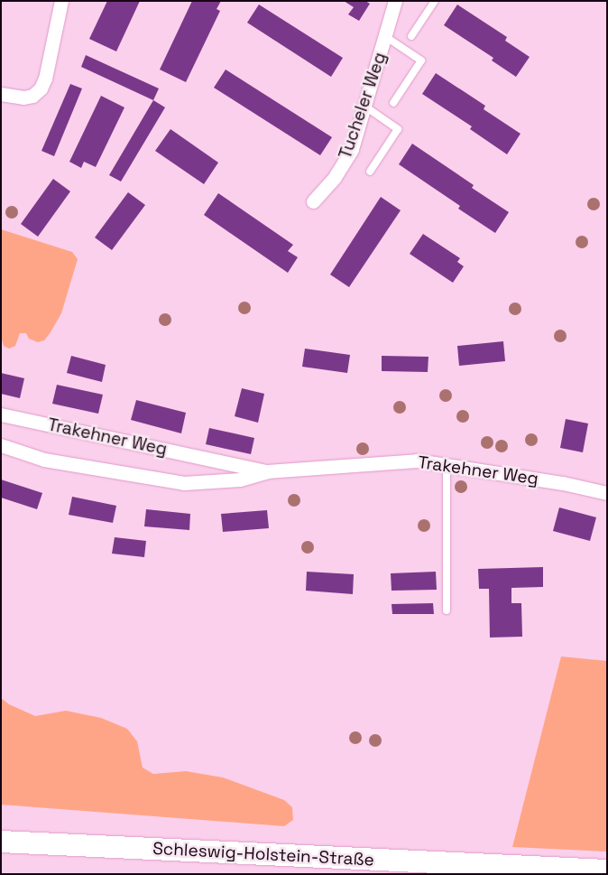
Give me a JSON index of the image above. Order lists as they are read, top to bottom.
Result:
{
  "streets": {
    "main road": ["Schleswig-Holstein-Straße"],
    "street": ["Tucheler Weg", "Trakehner Weg"]
  }
}
